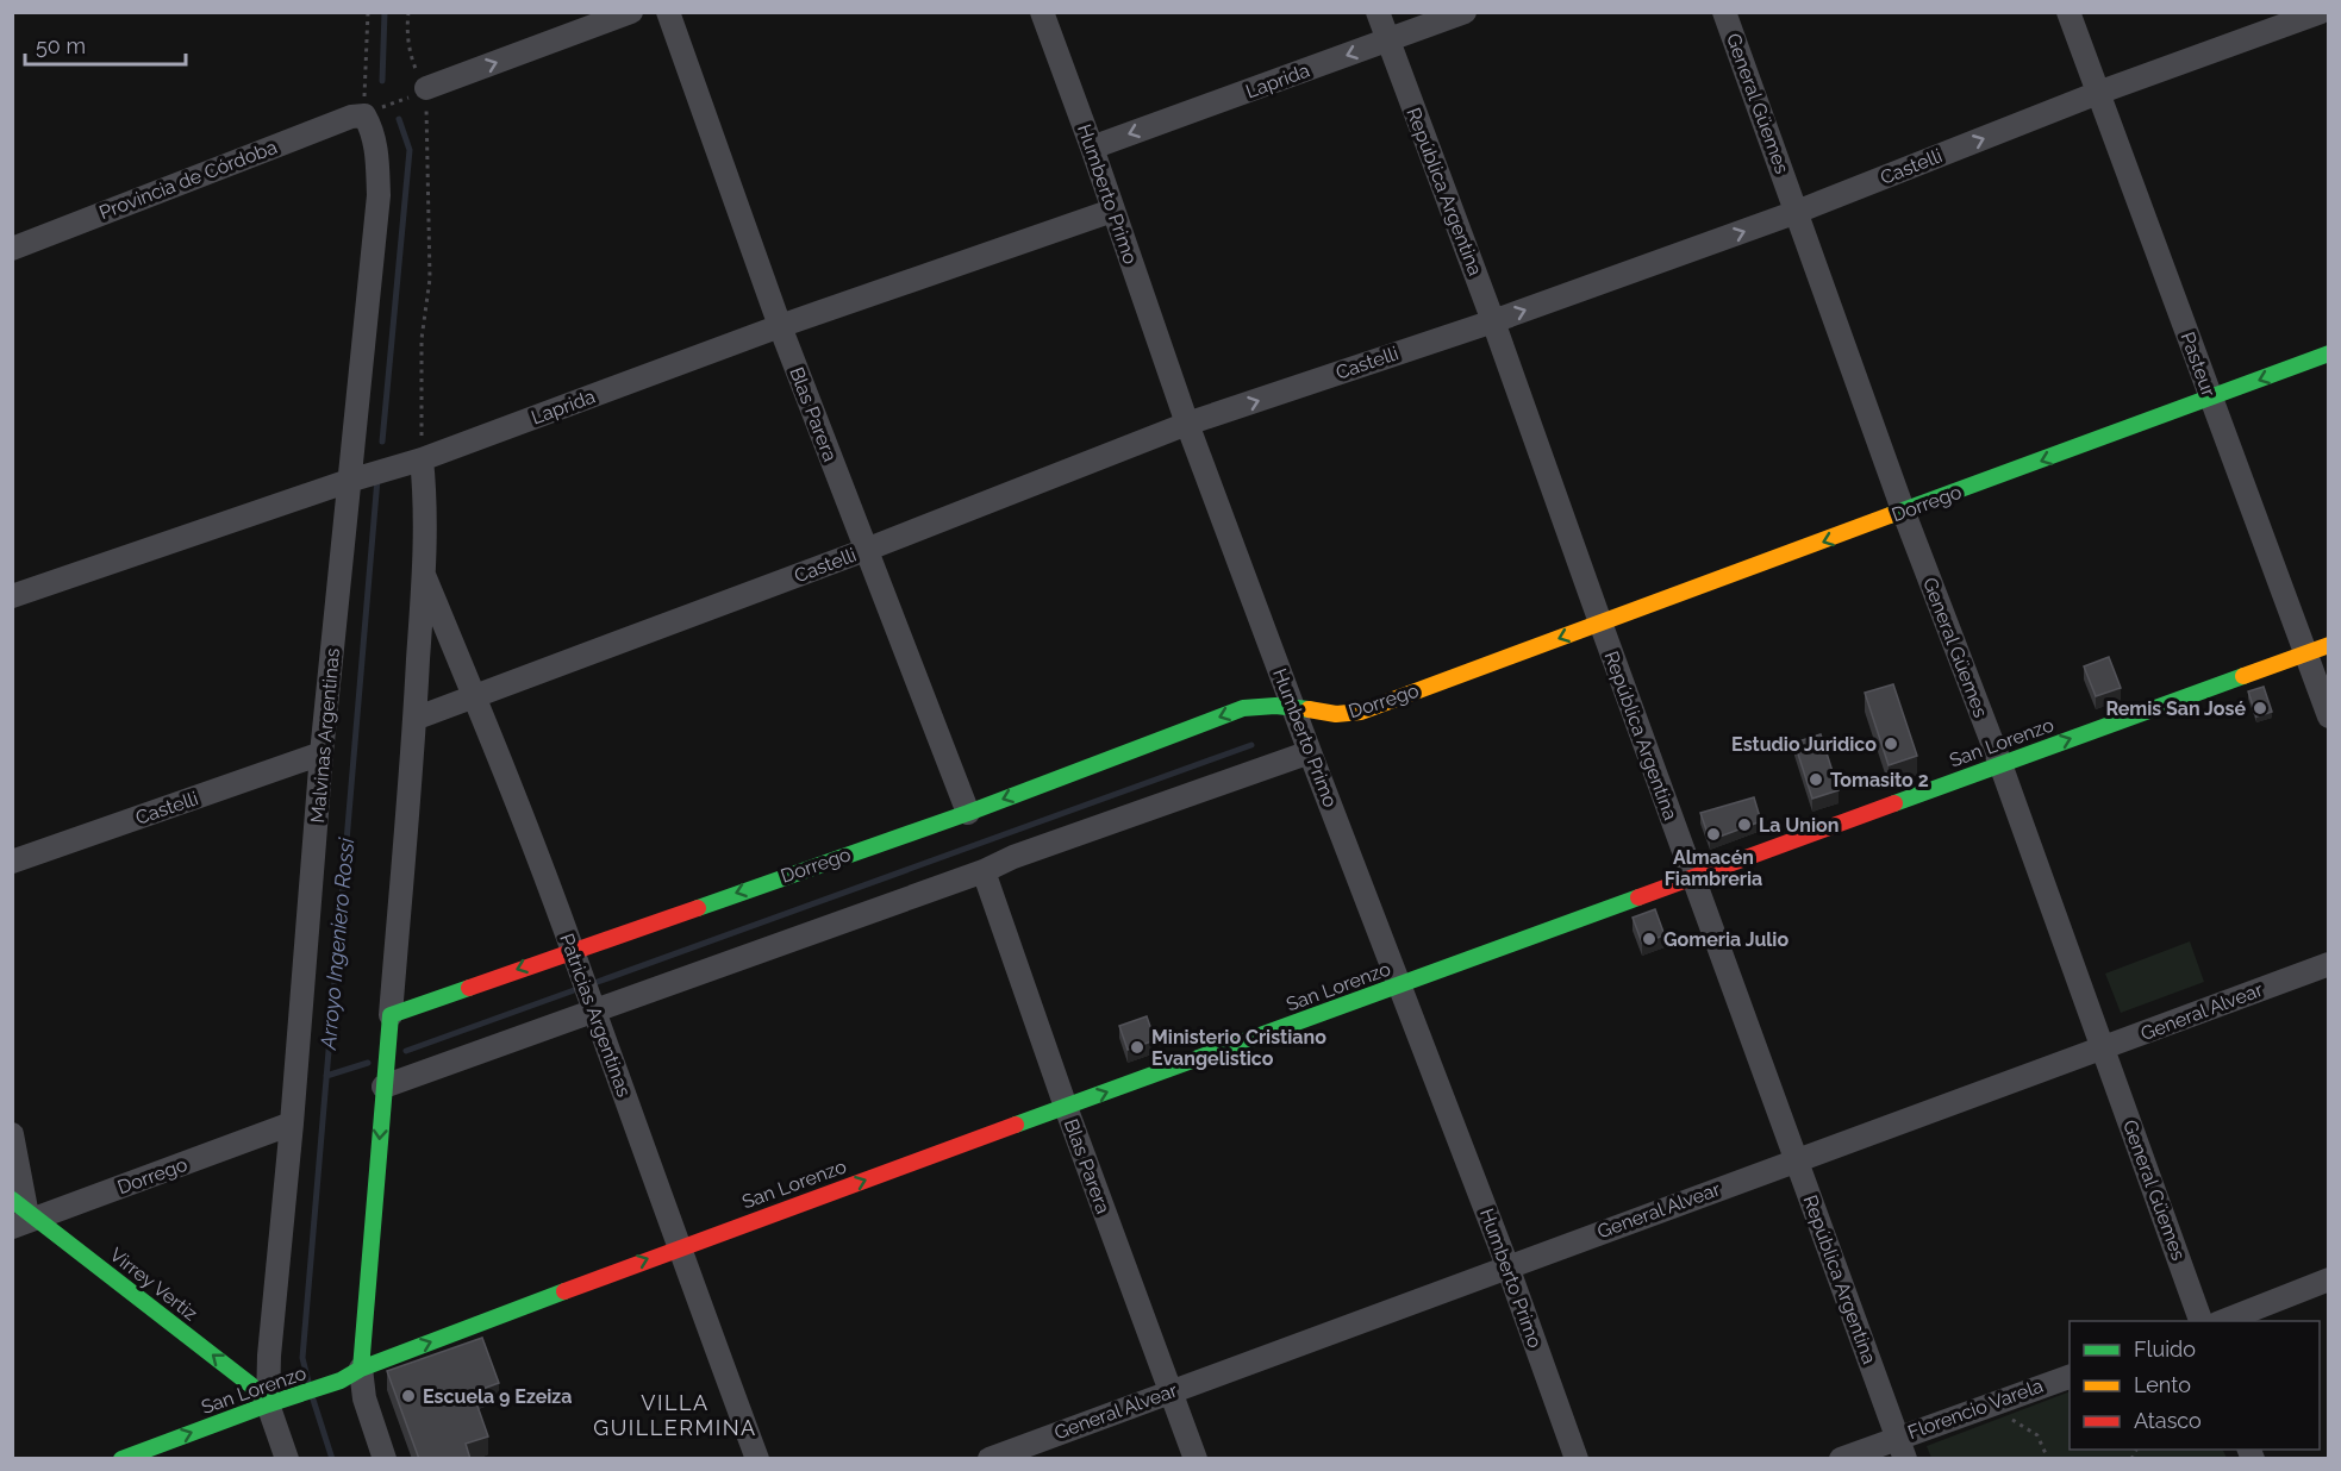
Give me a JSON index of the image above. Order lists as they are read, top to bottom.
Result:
{
  "streets": {
    "street": [
      "Laprida",
      "General Güemes",
      "Castelli",
      "Provincia de Córdoba",
      "República Argentina",
      "Humberto Primo",
      "Pasteur",
      "Blas Parera",
      "Dorrego",
      "Malvinas Argentinas",
      "San Lorenzo",
      "General Alvear",
      "Patricias Argentinas",
      "Virrey Vertiz",
      "Florencio Varela"
    ]
  },
  "crossings": [
    ["Laprida", "República Argentina"],
    ["Laprida", "Humberto Primo"],
    ["Laprida", "Blas Parera"],
    ["Laprida", "Malvinas Argentinas"],
    ["General Güemes", "Castelli"],
    ["General Güemes", "Dorrego"],
    ["General Güemes", "San Lorenzo"],
    ["General Güemes", "General Alvear"],
    ["Castelli", "República Argentina"],
    ["Castelli", "Humberto Primo"],
    ["Castelli", "Pasteur"],
    ["Castelli", "Blas Parera"],
    ["Castelli", "Malvinas Argentinas"],
    ["Castelli", "Patricias Argentinas"],
    ["Provincia de Córdoba", "Malvinas Argentinas"],
    ["República Argentina", "Dorrego"],
    ["República Argentina", "San Lorenzo"],
    ["República Argentina", "General Alvear"],
    ["República Argentina", "Florencio Varela"],
    ["Humberto Primo", "Dorrego"],
    ["Humberto Primo", "San Lorenzo"],
    ["Humberto Primo", "General Alvear"],
    ["Pasteur", "Dorrego"],
    ["Pasteur", "San Lorenzo"],
    ["Blas Parera", "Dorrego"],
    ["Blas Parera", "San Lorenzo"],
    ["Blas Parera", "General Alvear"],
    ["Dorrego", "Malvinas Argentinas"],
    ["Dorrego", "Patricias Argentinas"],
    ["Dorrego", "Virrey Vertiz"],
    ["Malvinas Argentinas", "San Lorenzo"],
    ["Malvinas Argentinas", "Virrey Vertiz"],
    ["San Lorenzo", "Patricias Argentinas"],
    ["San Lorenzo", "Virrey Vertiz"]
  ],
  "one_way": ["Castelli", "San Lorenzo", "Virrey Vertiz"],
  "districts": ["VILLA GUILLERMINA"],
  "water": ["Arroyo Ingeniero Rossi"],
  "places": [
    "Remis San José",
    "Estudio Juridico",
    "Tomasito 2",
    "La Union",
    "Almacén Fiambreria",
    "Gomeria Julio",
    "Ministerio Cristiano Evangelistico",
    "Escuela 9 Ezeiza"
  ],
  "legend": ["Fluido", "Lento", "Atasco"],
  "scale_bar": "50 m"
}
